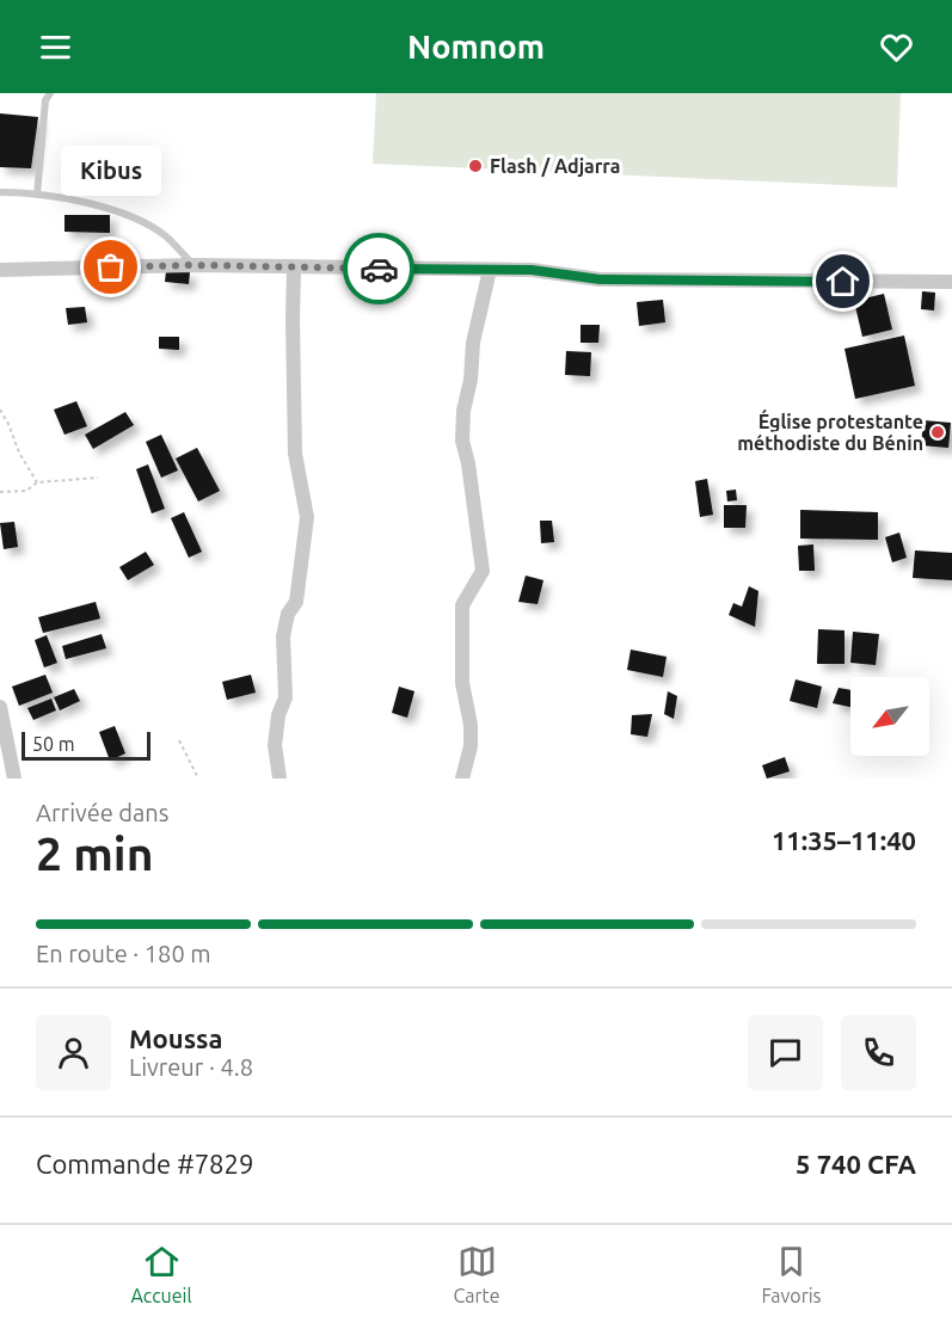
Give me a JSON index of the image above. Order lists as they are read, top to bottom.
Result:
{
  "places": ["Flash / Adjarra", "Kibus", "Église protestante méthodiste du Bénin"],
  "scale_bar": "50 m",
  "north": "bottom left",
  "page": {
    "header": "Nomnom",
    "bubble": "Kibus",
    "scale": "50 m",
    "heading": ["2 min", "Arrivée dans", "11:35–11:40"],
    "panel": [
      "Moussa",
      "Livreur · 4.8",
      "Commande #7829",
      "5 740 CFA"
    ],
    "bar": "En route · 180 m",
    "tabs": ["Accueil", "Carte", "Favoris"]
  }
}
